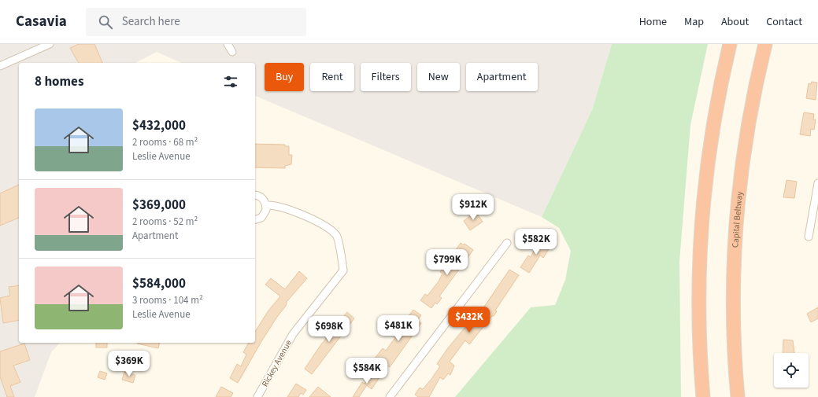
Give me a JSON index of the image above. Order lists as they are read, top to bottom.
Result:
{
  "streets": {
    "highway": ["Capital Beltway"],
    "street": ["Rickey Avenue"]
  },
  "page": {
    "header": "Casavia",
    "search": "Search here",
    "nav": [
      "Home",
      "Map",
      "About",
      "Contact"
    ],
    "chip": [
      "Buy",
      "Rent",
      "Filters",
      "New",
      "Apartment"
    ],
    "heading": "8 homes",
    "list": [
      {
        "name": "$432,000",
        "note": "2 rooms · 68 m² · Leslie Avenue"
      },
      {
        "name": "$369,000",
        "note": "2 rooms · 52 m² · Apartment"
      },
      {
        "name": "$584,000",
        "note": "3 rooms · 104 m² · Leslie Avenue"
      }
    ],
    "price": [
      "$912K",
      "$582K",
      "$799K",
      "$432K",
      "$481K",
      "$698K",
      "$369K",
      "$584K"
    ]
  }
}
